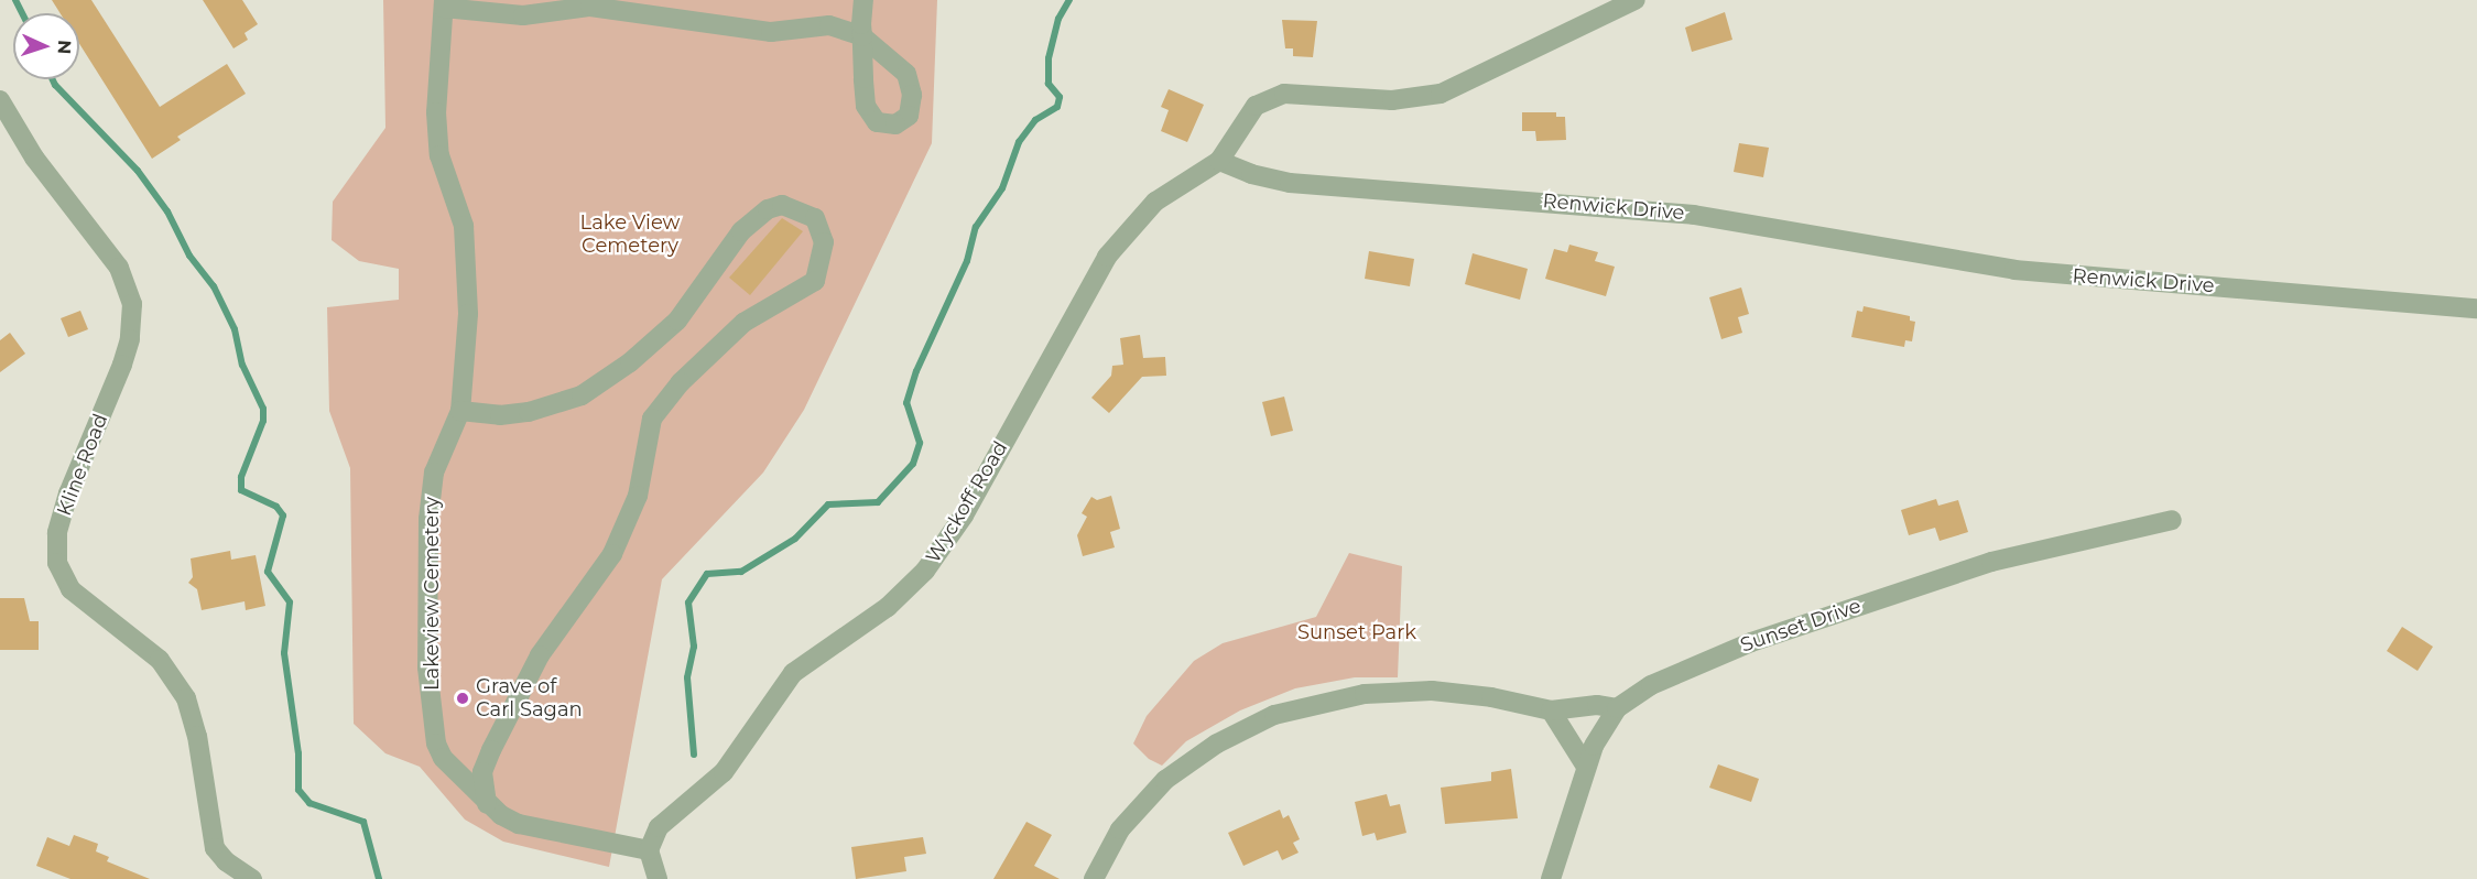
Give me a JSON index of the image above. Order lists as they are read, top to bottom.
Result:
{
  "streets": {
    "street": [
      "Renwick Drive",
      "Kline Road",
      "Wyckoff Road",
      "Lakeview Cemetery",
      "Sunset Drive"
    ]
  },
  "crossings": [
    ["Renwick Drive", "Wyckoff Road"],
    ["Wyckoff Road", "Lakeview Cemetery"]
  ],
  "parks": ["Lake View Cemetery", "Sunset Park"],
  "places": ["Grave of Carl Sagan"],
  "north": "right"
}
